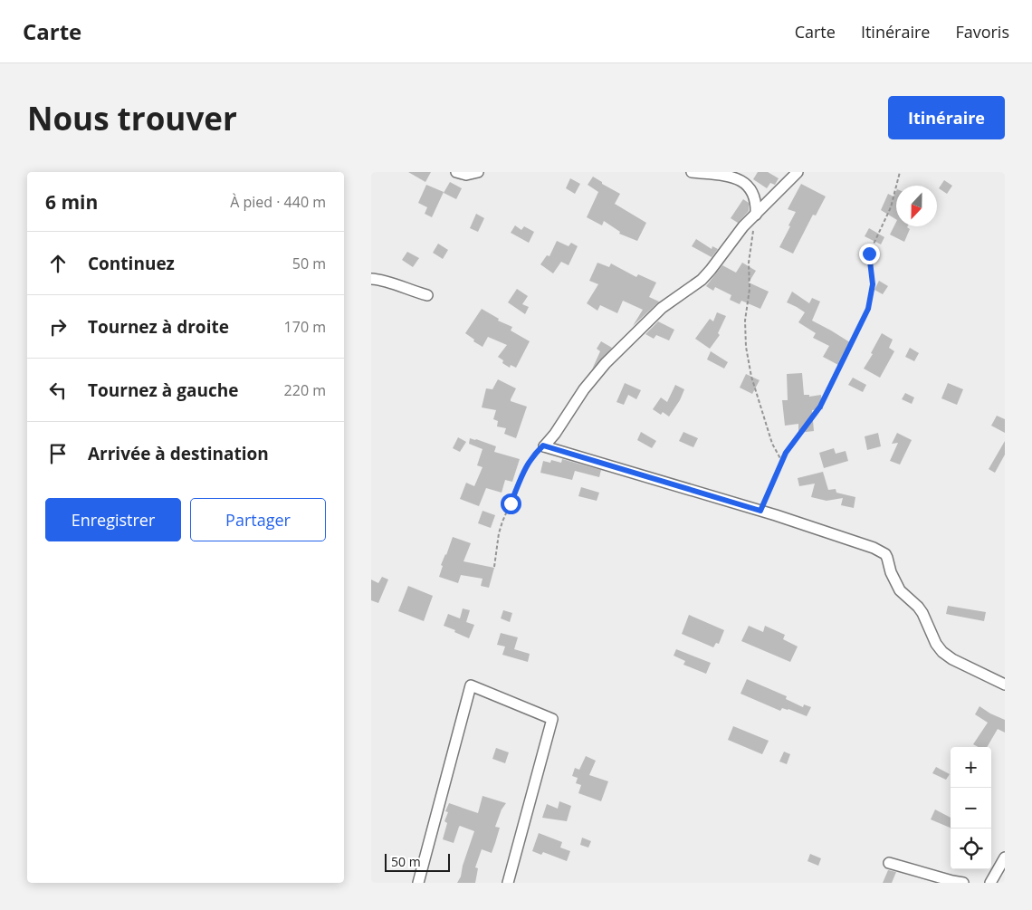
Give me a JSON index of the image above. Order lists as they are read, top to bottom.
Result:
{
  "scale_bar": "50 m",
  "north": "bottom",
  "page": {
    "header": "Carte",
    "nav": ["Carte", "Itinéraire", "Favoris"],
    "buttons": [
      "Itinéraire",
      ["Enregistrer", "Partager"]
    ],
    "title": "Nous trouver",
    "heading": ["6 min", "À pied · 440 m"],
    "list": [
      ["Continuez", "50 m"],
      ["Tournez à droite", "170 m"],
      ["Tournez à gauche", "220 m"],
      "Arrivée à destination"
    ],
    "map_buttons": ["+", "−"],
    "scale": "50 m"
  }
}
